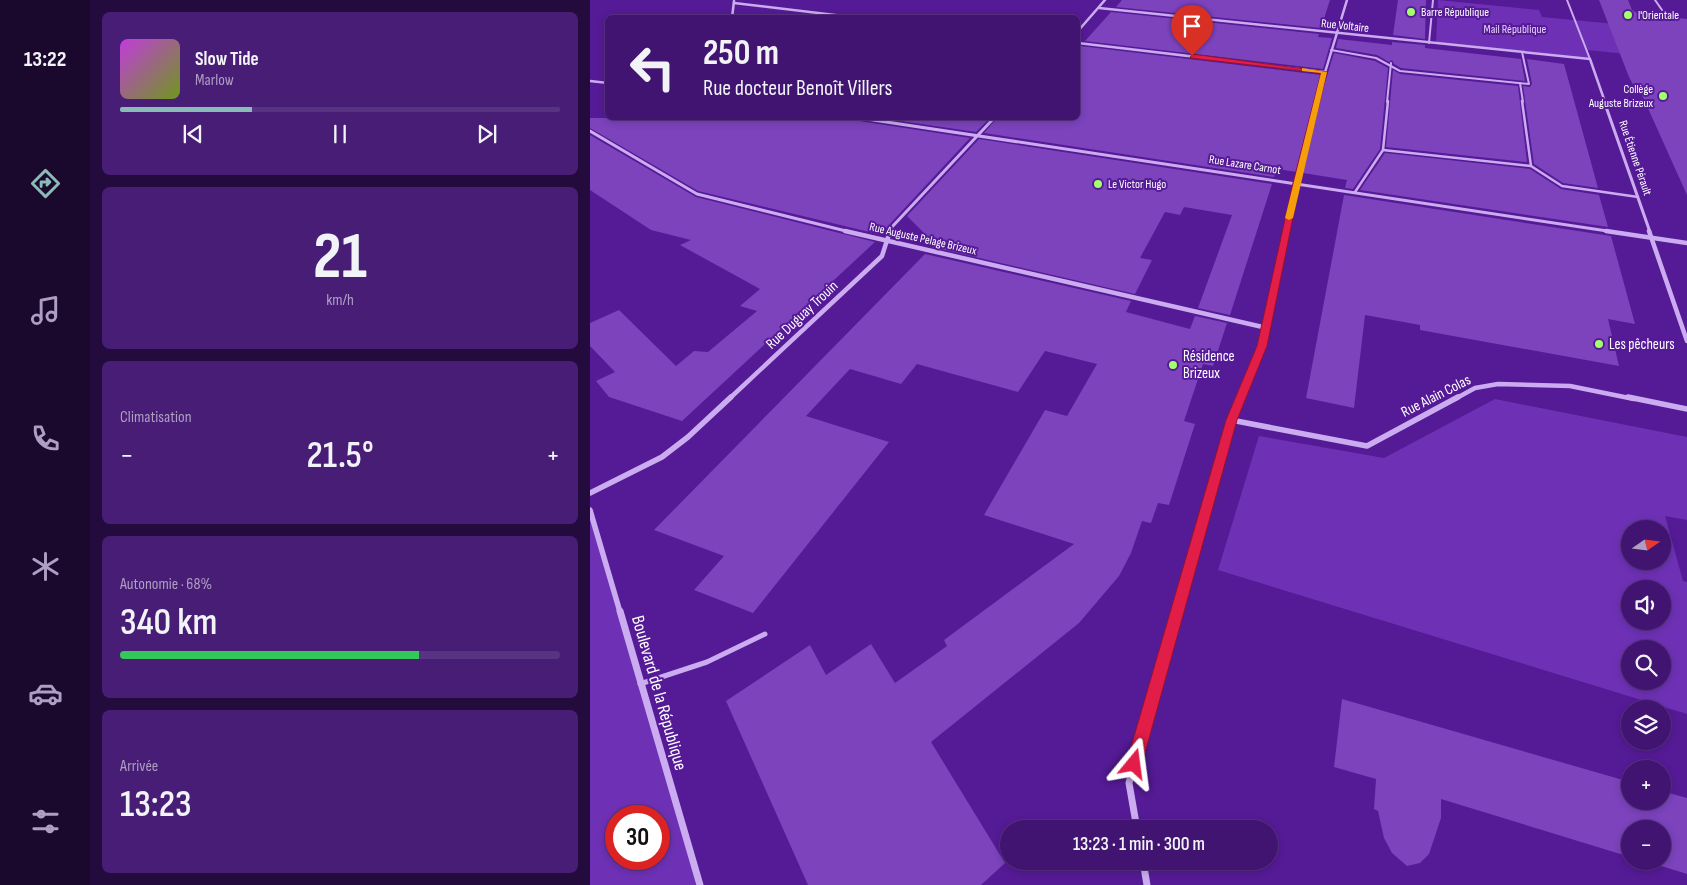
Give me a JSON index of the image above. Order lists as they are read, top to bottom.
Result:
{
  "streets": {
    "street": [
      "Rue Voltaire",
      "Rue Étienne Pérault",
      "Rue Lazare Carnot",
      "Rue Auguste Pelage Brizeux",
      "Rue Duguay Trouin",
      "Rue Alain Colas",
      "Boulevard de la République"
    ]
  },
  "crossings": [
    ["Rue Voltaire", "Rue Étienne Pérault"],
    ["Rue Étienne Pérault", "Rue Lazare Carnot"],
    ["Rue Lazare Carnot", "Rue Duguay Trouin"],
    ["Rue Auguste Pelage Brizeux", "Rue Duguay Trouin"]
  ],
  "parks": ["Mail République"],
  "places": [
    "Barre République",
    "l'Orientale",
    "Collège Auguste Brizeux",
    "Le Victor Hugo",
    "Les pêcheurs",
    "Résidence Brizeux"
  ],
  "north": "right",
  "page": {
    "tabs": "13:22",
    "turn": ["250 m", "Rue docteur Benoît Villers"],
    "song": ["Slow Tide", "Marlow"],
    "tile": [
      ["21", "km/h"],
      "Climatisation",
      ["Autonomie · 68%", "340 km"],
      ["Arrivée", "13:23"]
    ],
    "heat": ["−", "21.5°", "+"],
    "map_buttons": ["+", "−"],
    "limit": "30",
    "trip": "13:23 · 1 min · 300 m"
  }
}
